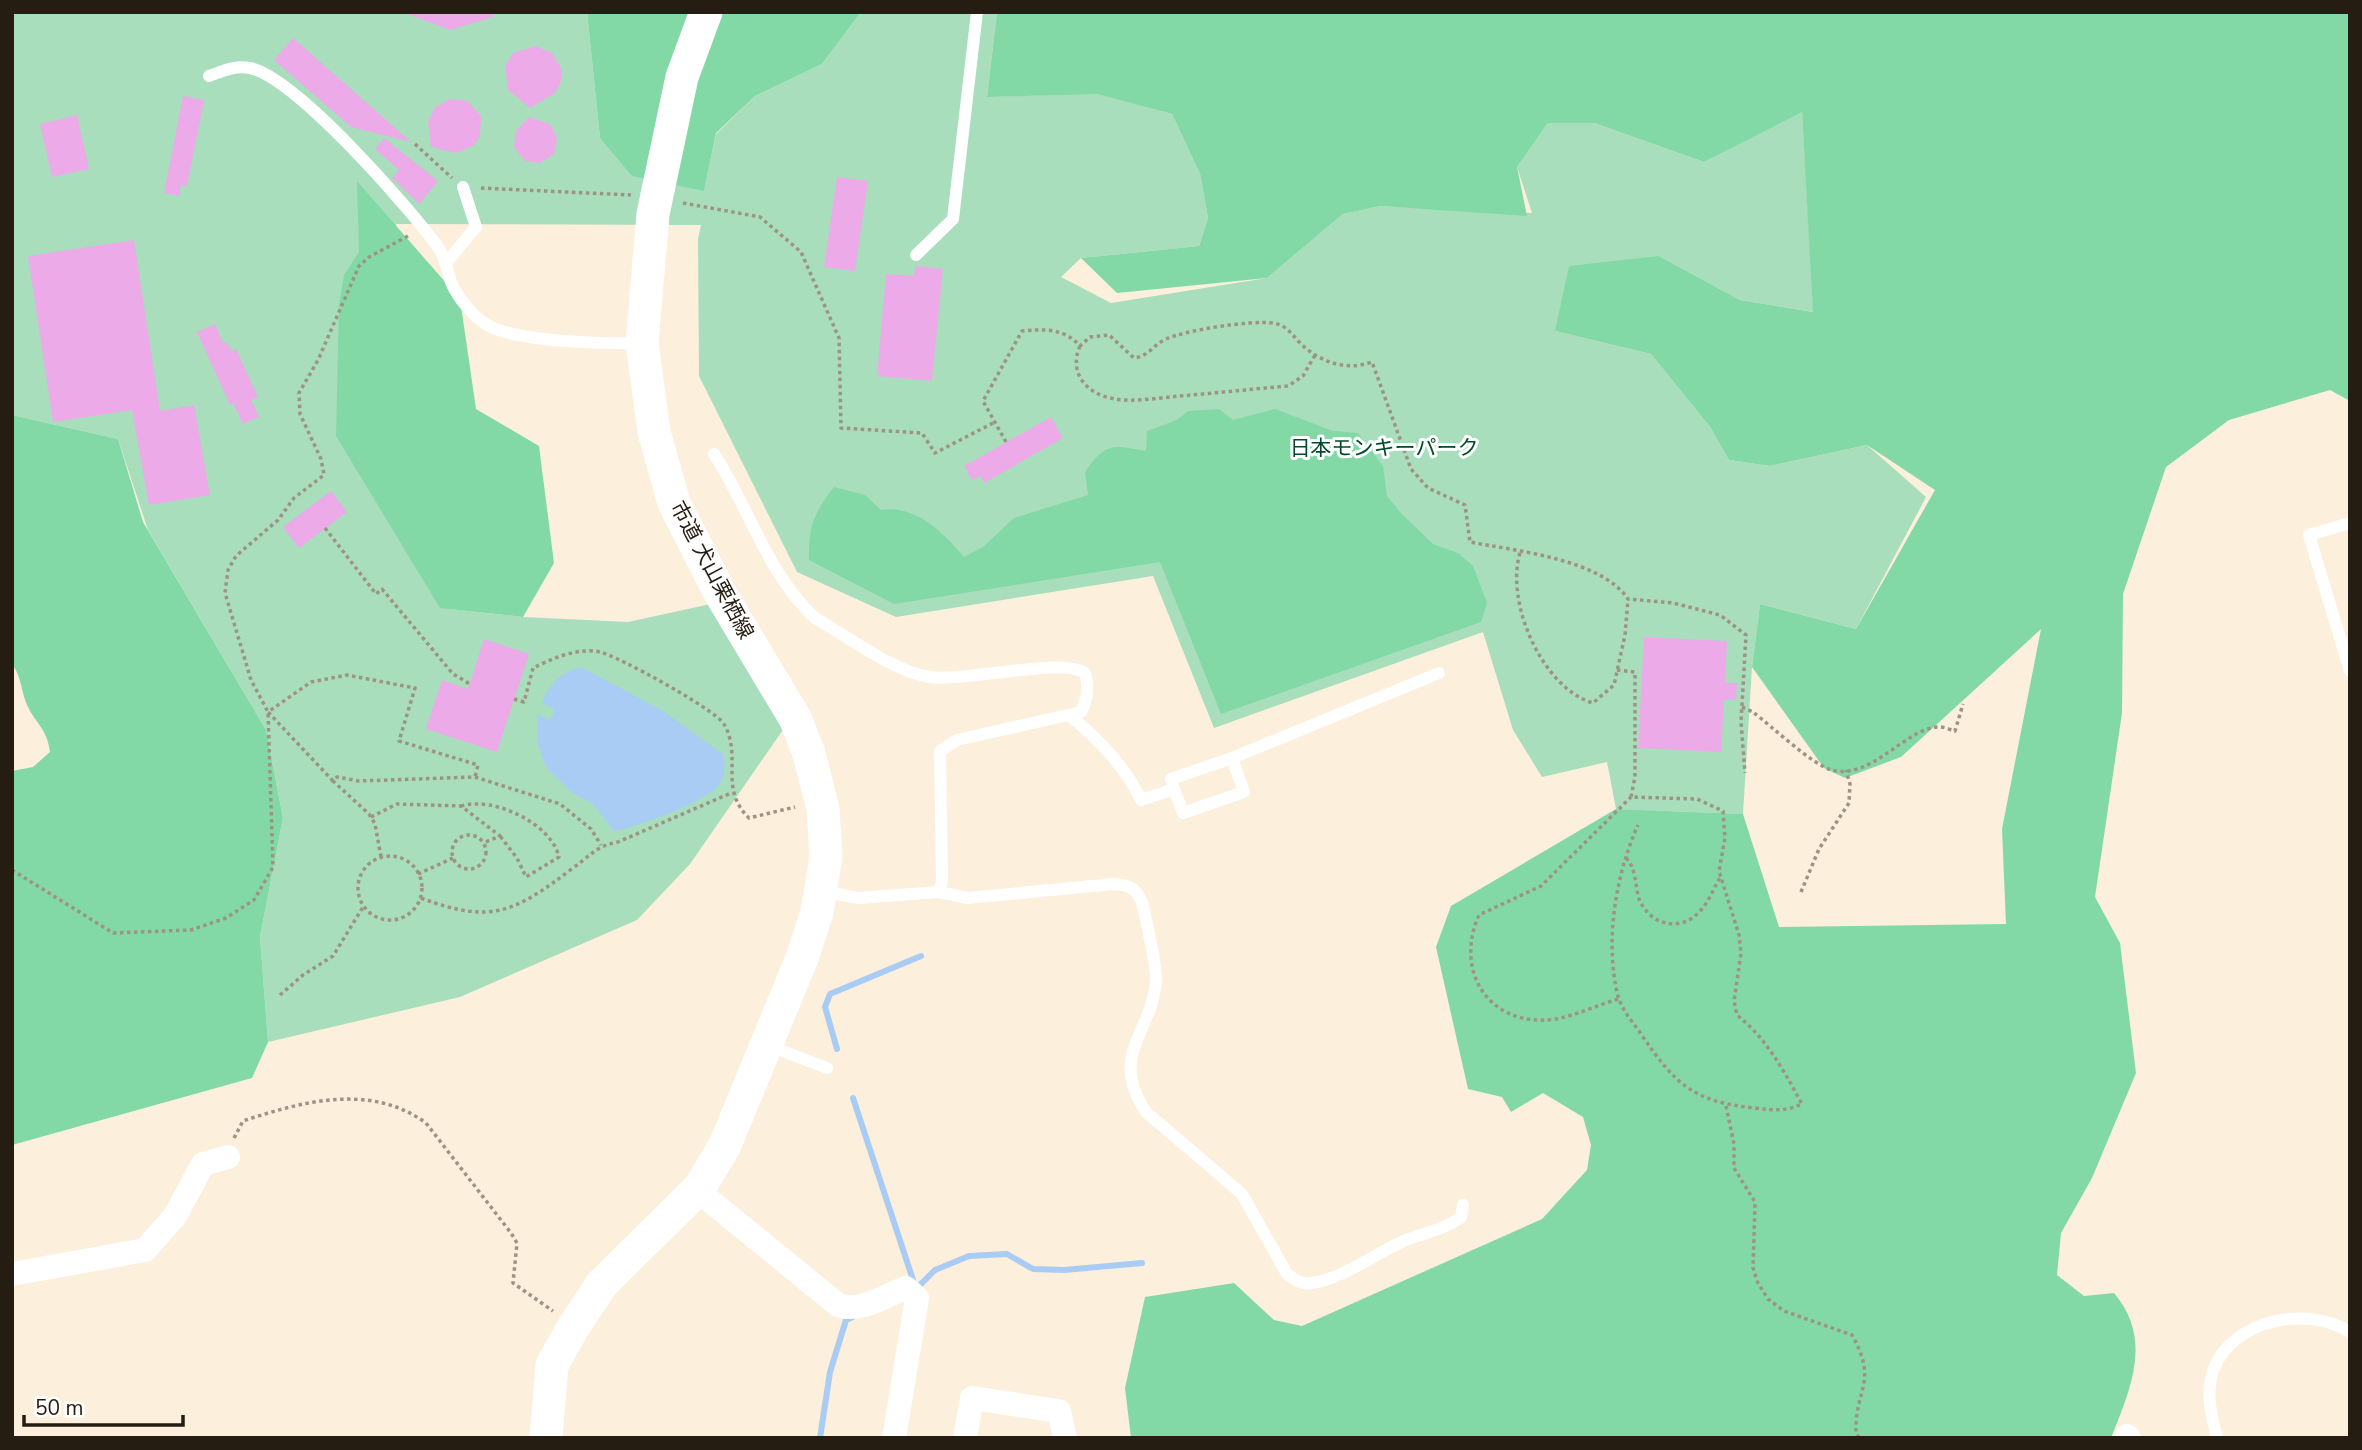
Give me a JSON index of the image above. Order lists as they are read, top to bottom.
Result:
{
  "streets": {
    "street": ["市道 犬山栗栖線"]
  },
  "parks": ["日本モンキーパーク"],
  "scale_bar": "50 m"
}
